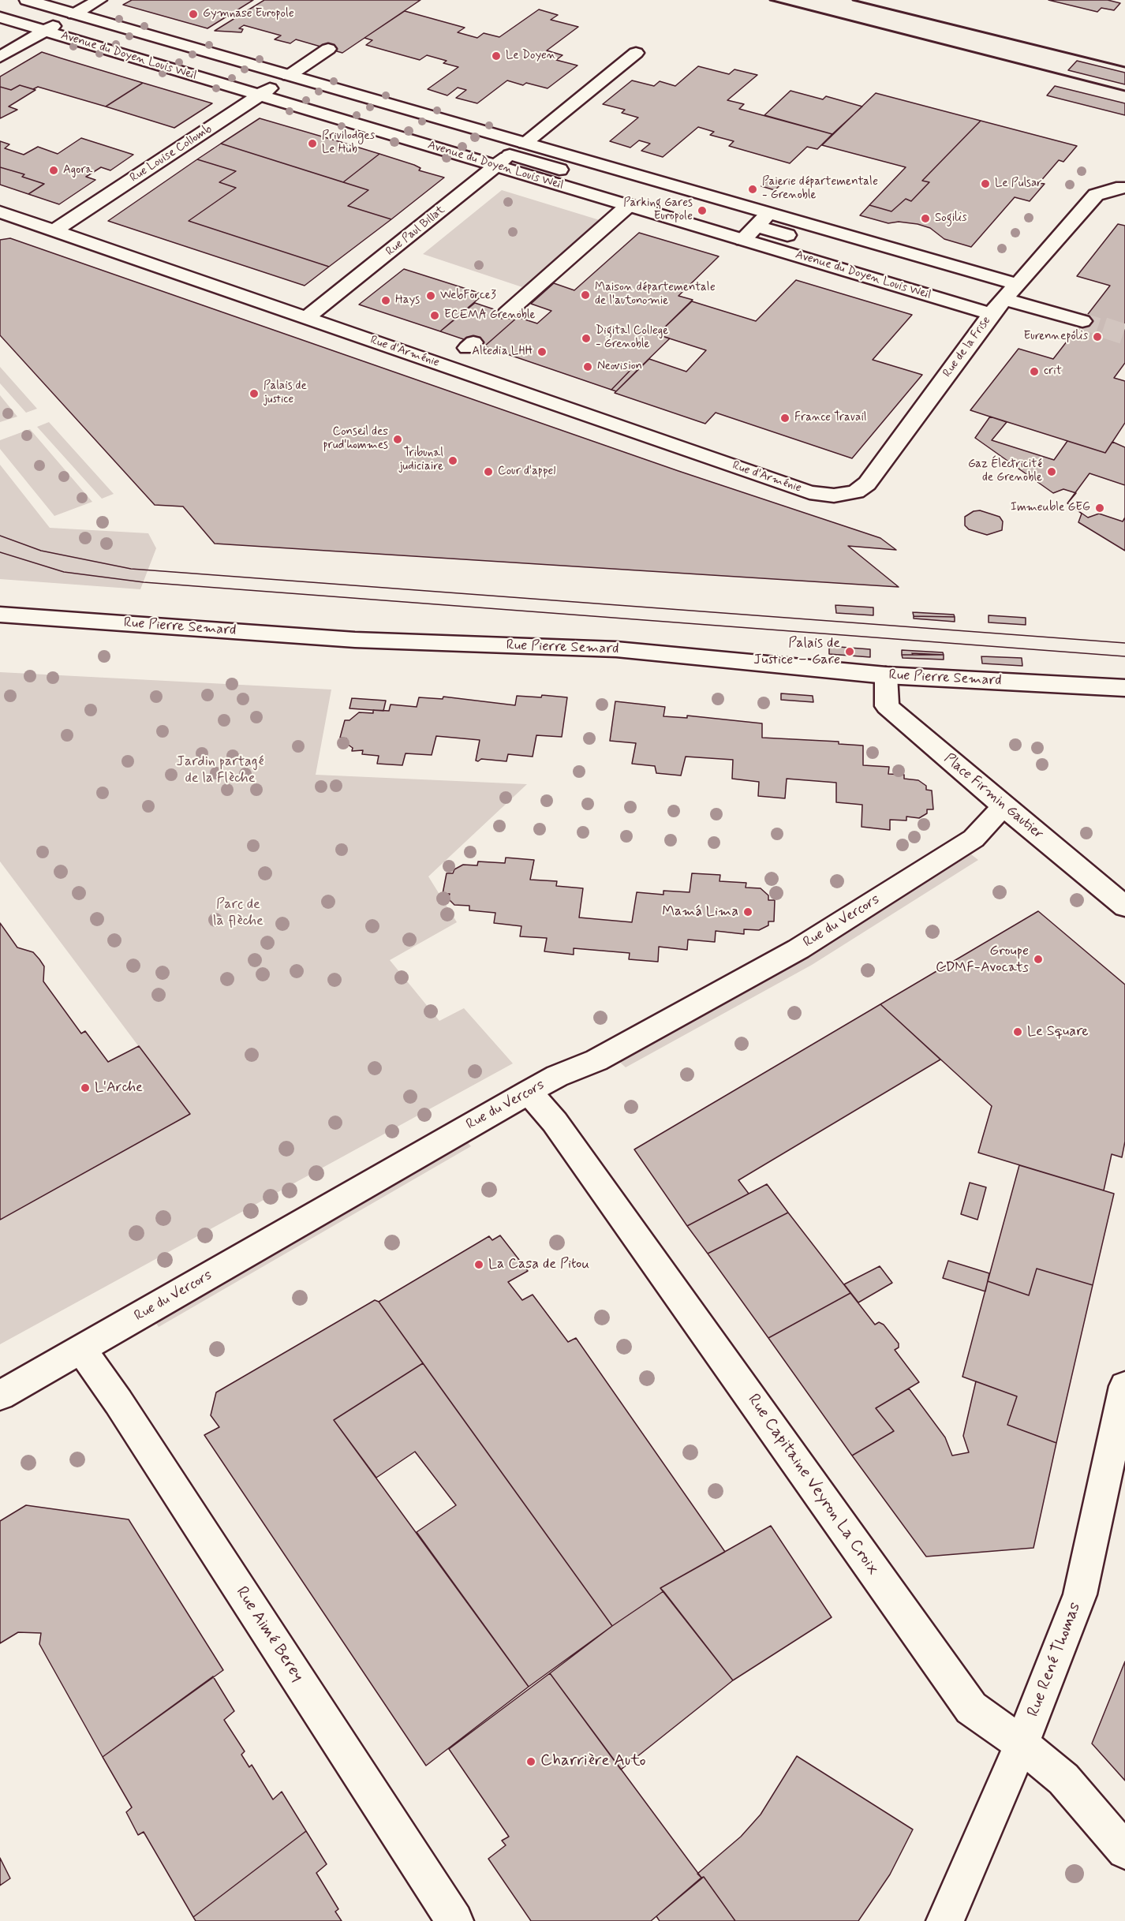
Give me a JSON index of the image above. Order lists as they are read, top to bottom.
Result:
{
  "streets": {
    "street": [
      "Avenue du Doyen Louis Weil",
      "Rue Louise Collomb",
      "Rue Paul Billat",
      "Rue de la Frise",
      "Rue d'Arménie",
      "Rue Pierre Semard",
      "Place Firmin Gautier",
      "Rue du Vercors",
      "Rue Capitaine Veyron La Croix",
      "Rue Aimé Berey",
      "Rue René Thomas"
    ]
  },
  "crossings": [
    ["Avenue du Doyen Louis Weil", "Rue Louise Collomb"],
    ["Avenue du Doyen Louis Weil", "Rue Paul Billat"],
    ["Avenue du Doyen Louis Weil", "Rue de la Frise"],
    ["Rue Louise Collomb", "Rue d'Arménie"],
    ["Rue Paul Billat", "Rue d'Arménie"],
    ["Rue de la Frise", "Rue d'Arménie"],
    ["Rue Pierre Semard", "Place Firmin Gautier"],
    ["Place Firmin Gautier", "Rue du Vercors"],
    ["Rue du Vercors", "Rue Capitaine Veyron La Croix"],
    ["Rue du Vercors", "Rue Aimé Berey"],
    ["Rue Capitaine Veyron La Croix", "Rue René Thomas"]
  ],
  "parks": ["Jardin partagé de la Flèche", "Parc de la flèche"],
  "places": [
    "Gymnase Europole",
    "Le Doyen",
    "Privilodges Le Hüb",
    "Agora",
    "Le Pulsar",
    "Paierie départementale - Grenoble",
    "Parking Gares Europole",
    "Sogilis",
    "Maison départementale de l'autonomie",
    "WebForce3",
    "Hays",
    "ECEMA Grenoble",
    "Eurennepolis",
    "Digital College - Grenoble",
    "Altedia LHH",
    "Neovision",
    "crit",
    "Palais de justice",
    "France Travail",
    "Conseil des prud'hommes",
    "Tribunal judiciaire",
    "Cour d'appel",
    "Gaz Électricité de Grenoble",
    "Immeuble GEG",
    "Palais de Justice – Gare",
    "Mamá Lima",
    "Groupe CDMF-Avocats",
    "Le Square",
    "L'Arche",
    "La Casa de Pitou",
    "Charrière Auto"
  ]
}
